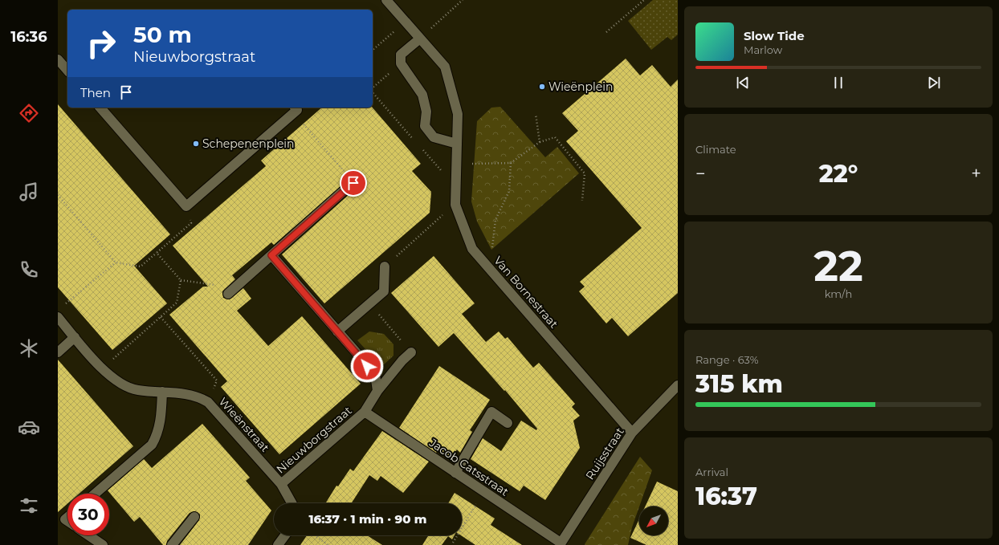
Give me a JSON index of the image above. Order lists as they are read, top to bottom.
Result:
{
  "streets": {
    "street": [
      "Van Bornestraat",
      "Wieënstraat",
      "Nieuwborgstraat",
      "Ruijsstraat",
      "Jacob Catsstraat"
    ]
  },
  "crossings": [
    ["Van Bornestraat", "Ruijsstraat"],
    ["Wieënstraat", "Nieuwborgstraat"],
    ["Nieuwborgstraat", "Jacob Catsstraat"],
    ["Ruijsstraat", "Jacob Catsstraat"]
  ],
  "places": ["Wieënplein", "Schepenenplein"],
  "north": "bottom left",
  "page": {
    "tabs": "16:36",
    "turn": ["50 m", "Nieuwborgstraat"],
    "song": ["Slow Tide", "Marlow"],
    "then": "Then",
    "tile": [
      "Climate",
      ["22", "km/h"],
      ["Range · 63%", "315 km"],
      ["Arrival", "16:37"]
    ],
    "heat": ["−", "22°", "+"],
    "limit": "30",
    "trip": "16:37 · 1 min · 90 m"
  }
}
